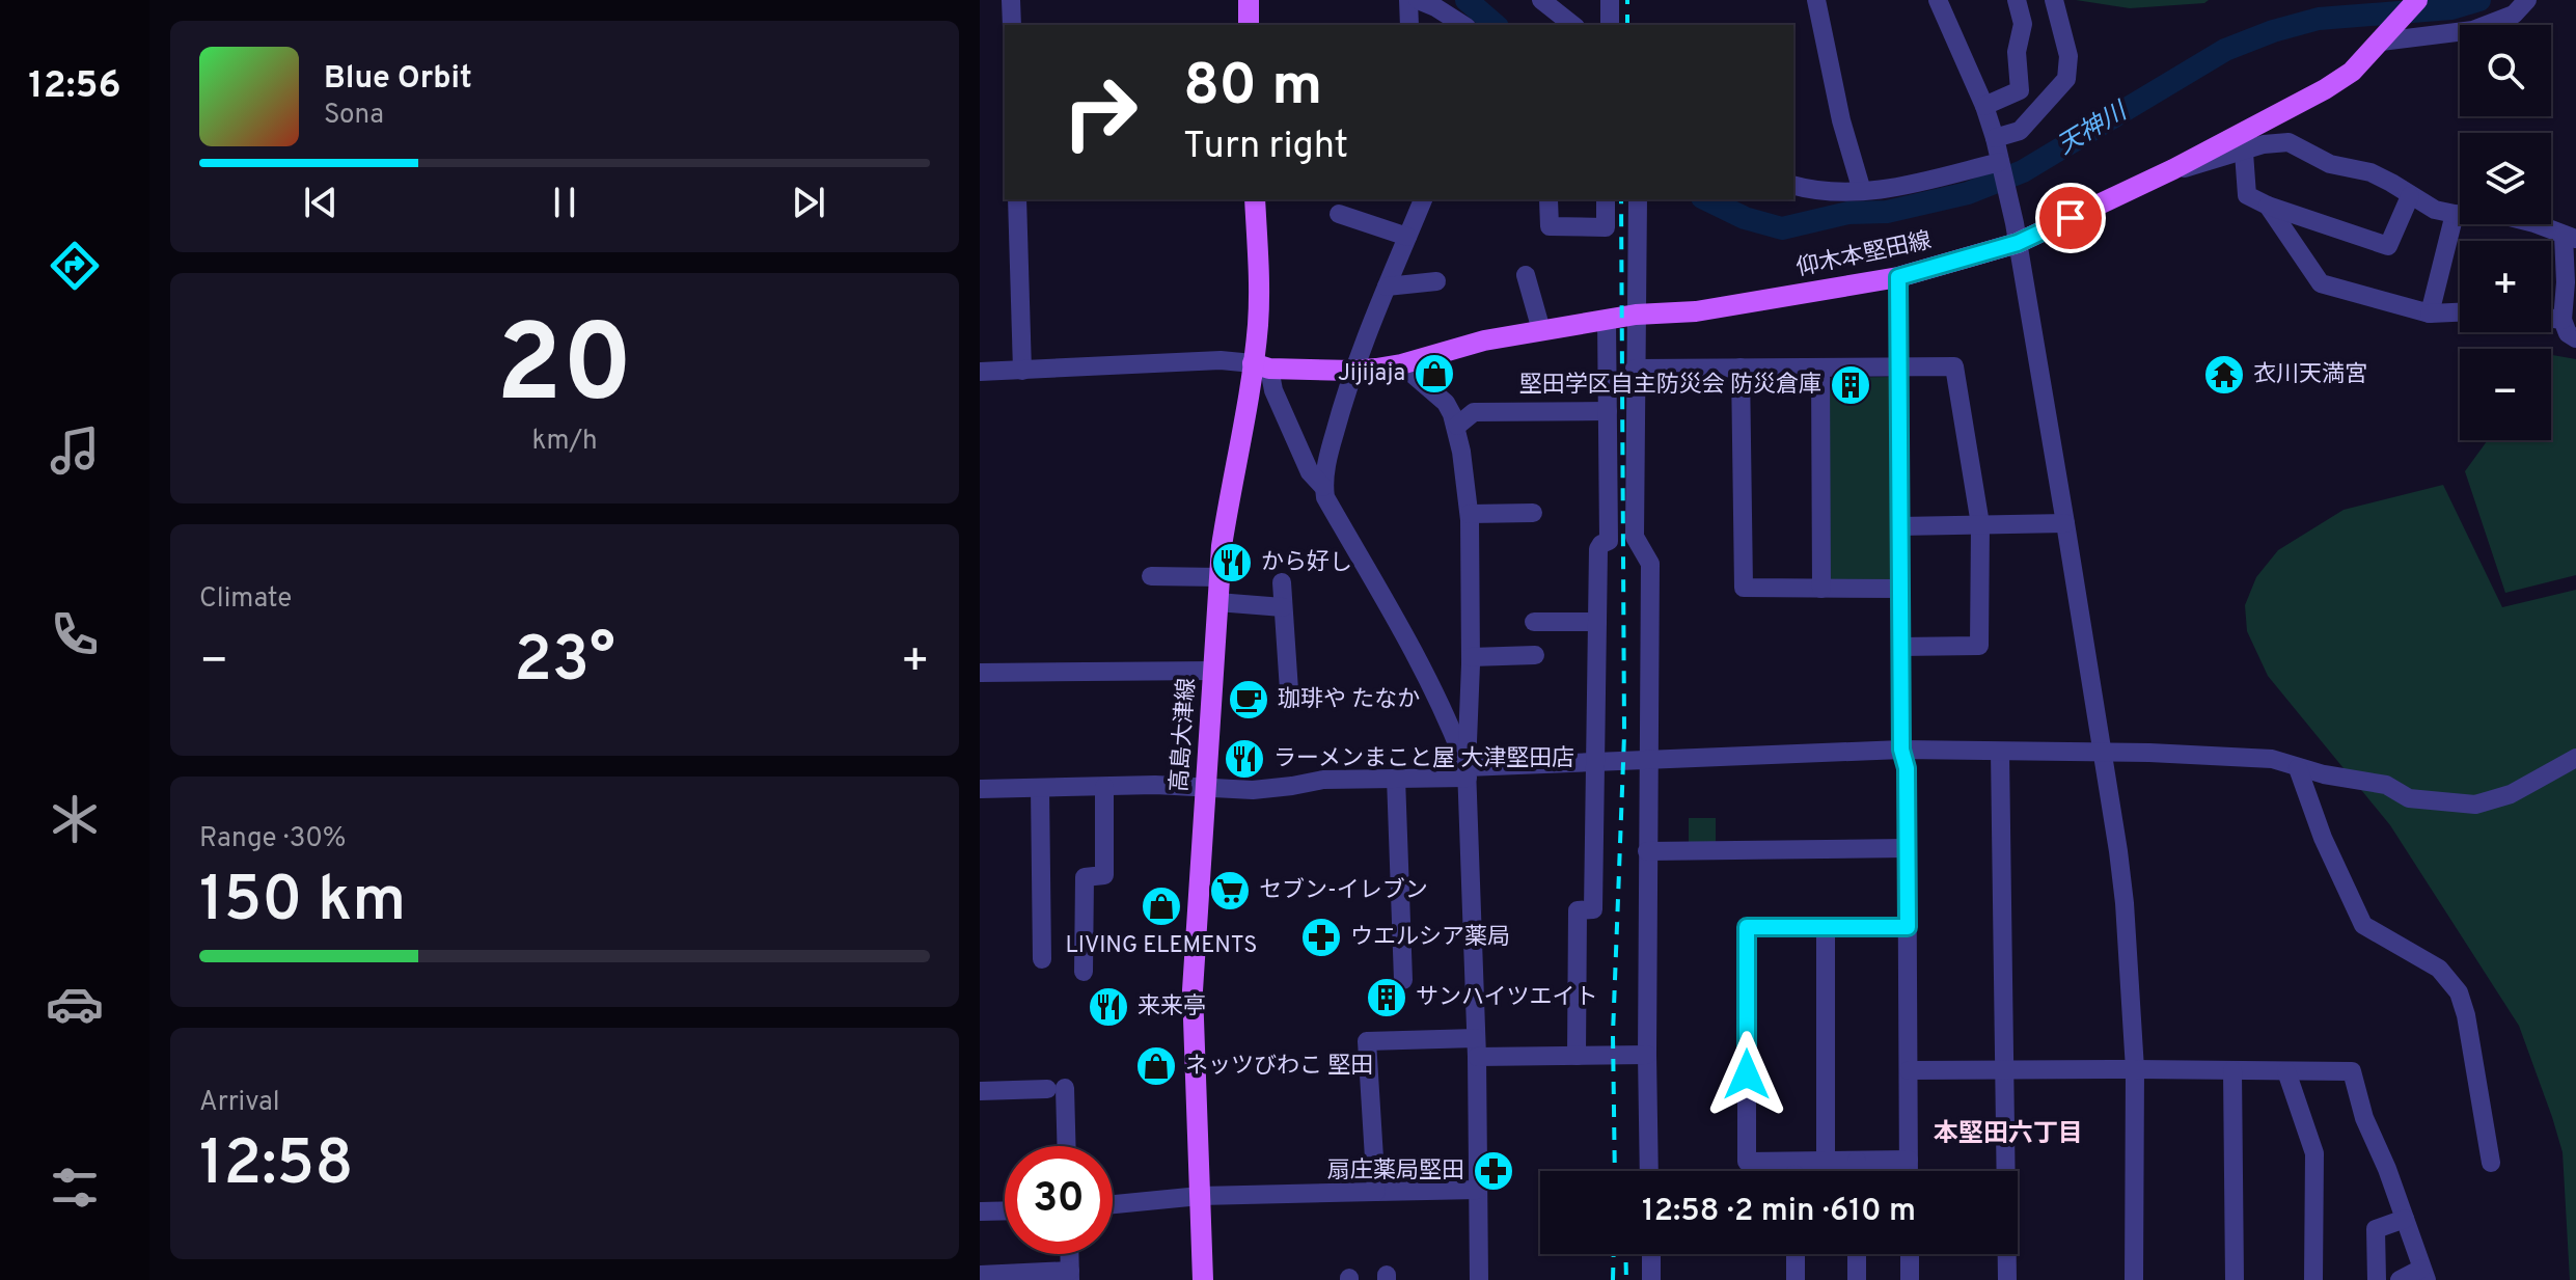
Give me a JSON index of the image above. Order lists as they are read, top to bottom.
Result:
{
  "streets": {
    "main road": ["仰木本堅田線", "高島大津線"]
  },
  "crossings": [
    ["仰木本堅田線", "高島大津線"]
  ],
  "districts": ["本堅田六丁目"],
  "water": ["天神川"],
  "places": {
    "shop": ["Jijijaja", "LIVING ELEMENTS", "ネッツびわこ 堅田"],
    "temple": ["衣川天満宮"],
    "building": ["堅田学区自主防災会 防災倉庫", "サンハイツエイト"],
    "restaurant": ["から好し", "ラーメンまこと屋 大津堅田店", "来来亭"],
    "cafe": ["珈琲や たなか"],
    "supermarket": ["セブン-イレブン"],
    "pharmacy": ["ウエルシア薬局", "扇庄薬局堅田"]
  },
  "page": {
    "tabs": "12:56",
    "map_buttons": ["+", "−"],
    "turn": ["80 m", "Turn right"],
    "song": ["Blue Orbit", "Sona"],
    "tile": [
      ["20", "km/h"],
      "Climate",
      ["Range · 30%", "150 km"],
      ["Arrival", "12:58"]
    ],
    "heat": ["−", "23°", "+"],
    "limit": "30",
    "trip": "12:58 · 2 min · 610 m"
  }
}
